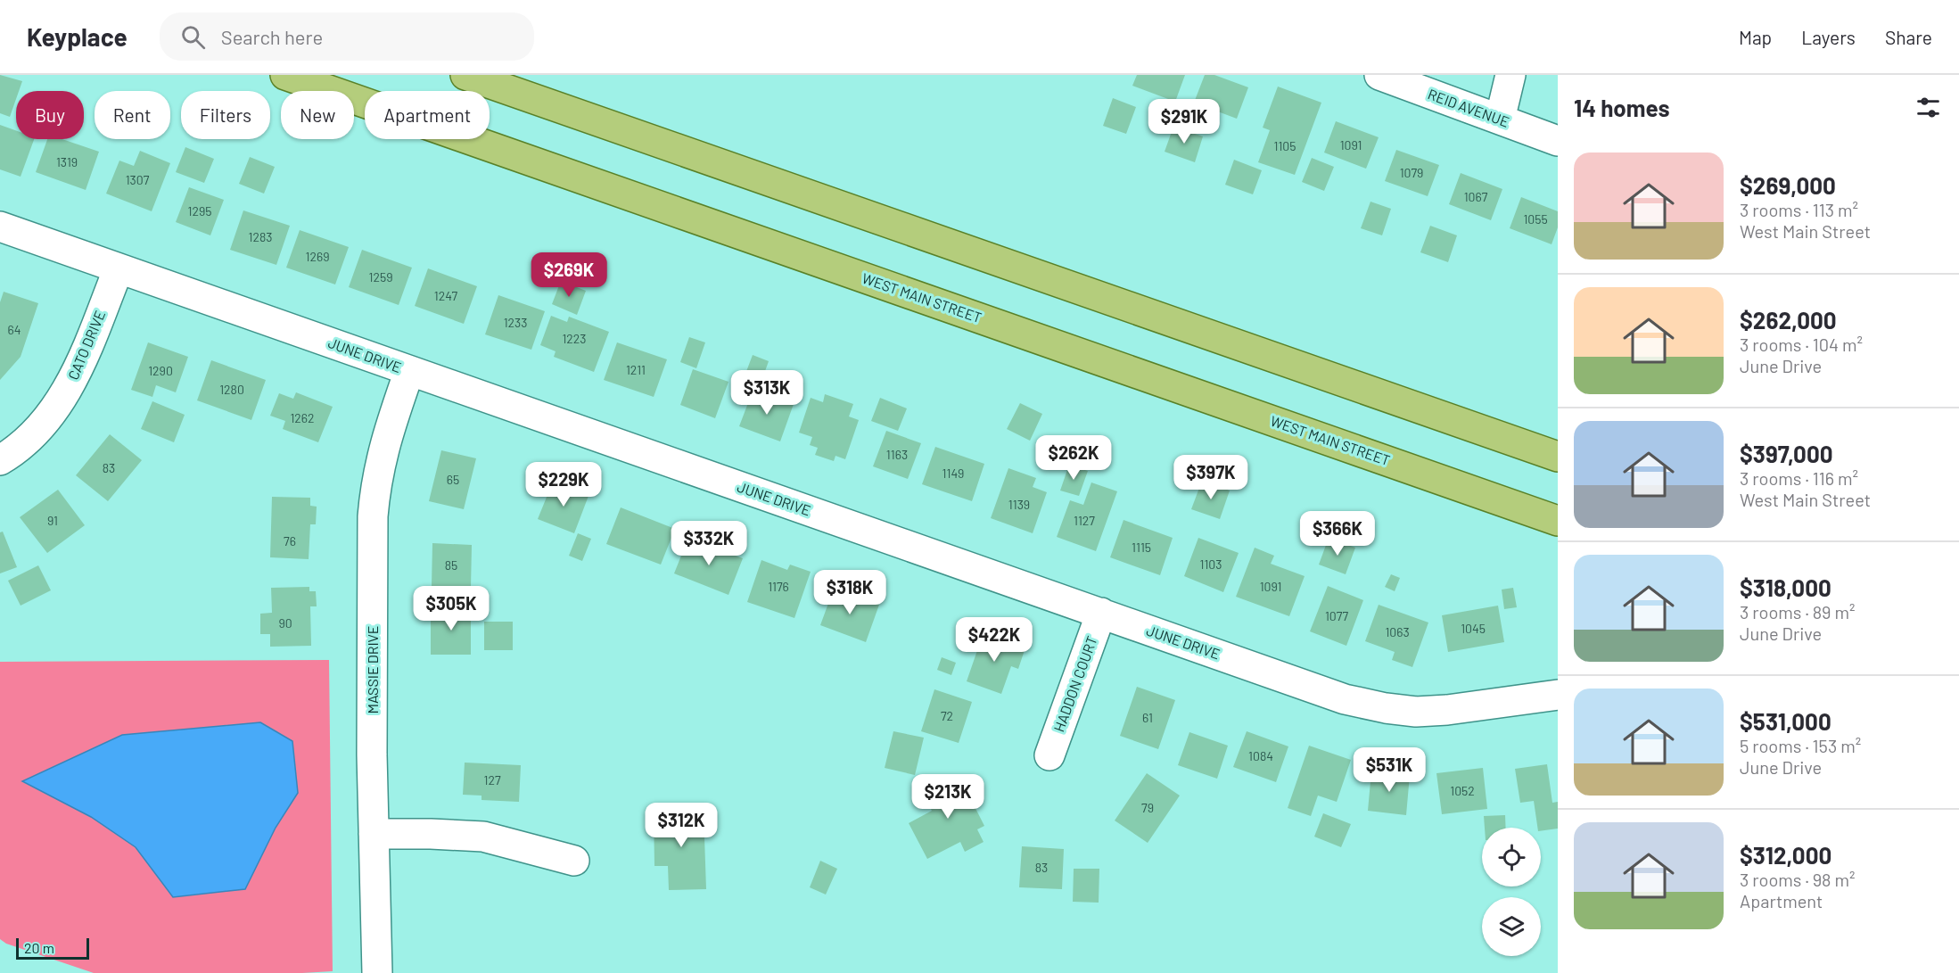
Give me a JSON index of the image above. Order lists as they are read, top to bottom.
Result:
{
  "streets": {
    "main road": ["WEST MAIN STREET"],
    "street": [
      "REID AVENUE",
      "CATO DRIVE",
      "JUNE DRIVE",
      "MASSIE DRIVE",
      "HADDON COURT"
    ]
  },
  "crossings": [
    ["CATO DRIVE", "JUNE DRIVE"],
    ["JUNE DRIVE", "MASSIE DRIVE"],
    ["JUNE DRIVE", "HADDON COURT"]
  ],
  "house_numbers": [
    "1091",
    "1105",
    "1319",
    "1079",
    "1307",
    "1067",
    "1295",
    "1055",
    "1283",
    "1269",
    "1259",
    "1247",
    "1233",
    "64",
    "1223",
    "1211",
    "1290",
    "1280",
    "1262",
    "1163",
    "83",
    "1149",
    "65",
    "1139",
    "91",
    "1127",
    "76",
    "1115",
    "1103",
    "85",
    "1176",
    "1091",
    "1077",
    "90",
    "1045",
    "1063",
    "72",
    "61",
    "1084",
    "127",
    "1052",
    "79",
    "83"
  ],
  "scale_bar": "20 m",
  "page": {
    "header": "Keyplace",
    "search": "Search here",
    "nav": ["Map", "Layers", "Share"],
    "heading": "14 homes",
    "chip": [
      "Buy",
      "Rent",
      "Filters",
      "New",
      "Apartment"
    ],
    "price": [
      "$291K",
      "$269K",
      "$313K",
      "$262K",
      "$397K",
      "$229K",
      "$366K",
      "$332K",
      "$318K",
      "$305K",
      "$422K",
      "$531K",
      "$213K",
      "$312K"
    ],
    "list": [
      {
        "name": "$269,000",
        "note": "3 rooms · 113 m² · West Main Street"
      },
      {
        "name": "$262,000",
        "note": "3 rooms · 104 m² · June Drive"
      },
      {
        "name": "$397,000",
        "note": "3 rooms · 116 m² · West Main Street"
      },
      {
        "name": "$318,000",
        "note": "3 rooms · 89 m² · June Drive"
      },
      {
        "name": "$531,000",
        "note": "5 rooms · 153 m² · June Drive"
      },
      {
        "name": "$312,000",
        "note": "3 rooms · 98 m² · Apartment"
      }
    ],
    "scale": "20 m"
  }
}
